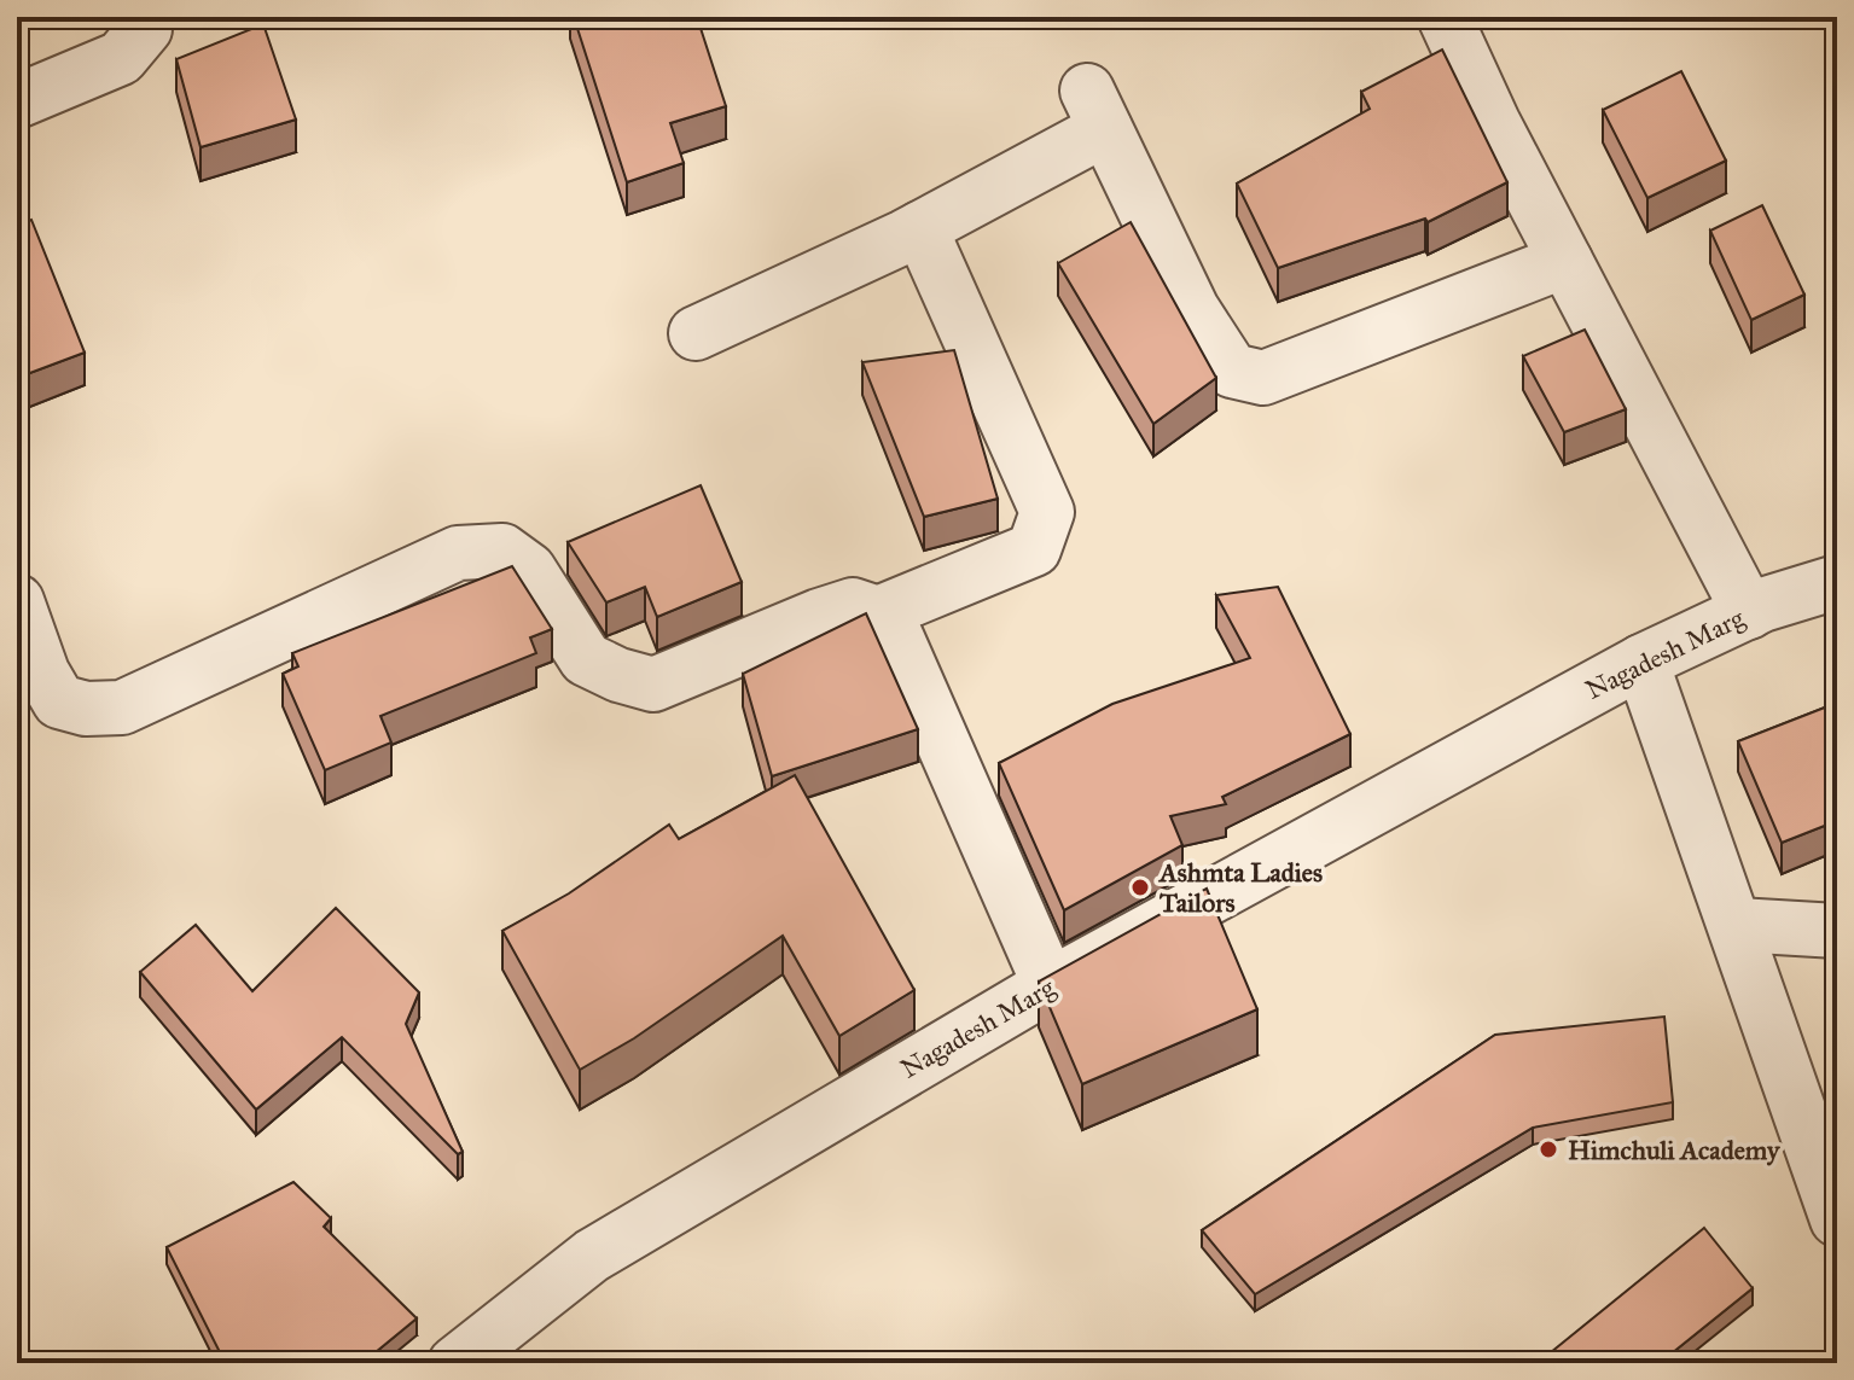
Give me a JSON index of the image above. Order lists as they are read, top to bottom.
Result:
{
  "streets": {
    "street": ["Nagadesh Marg"]
  },
  "places": ["Ashmta Ladies Tailors", "Himchuli Academy"]
}
